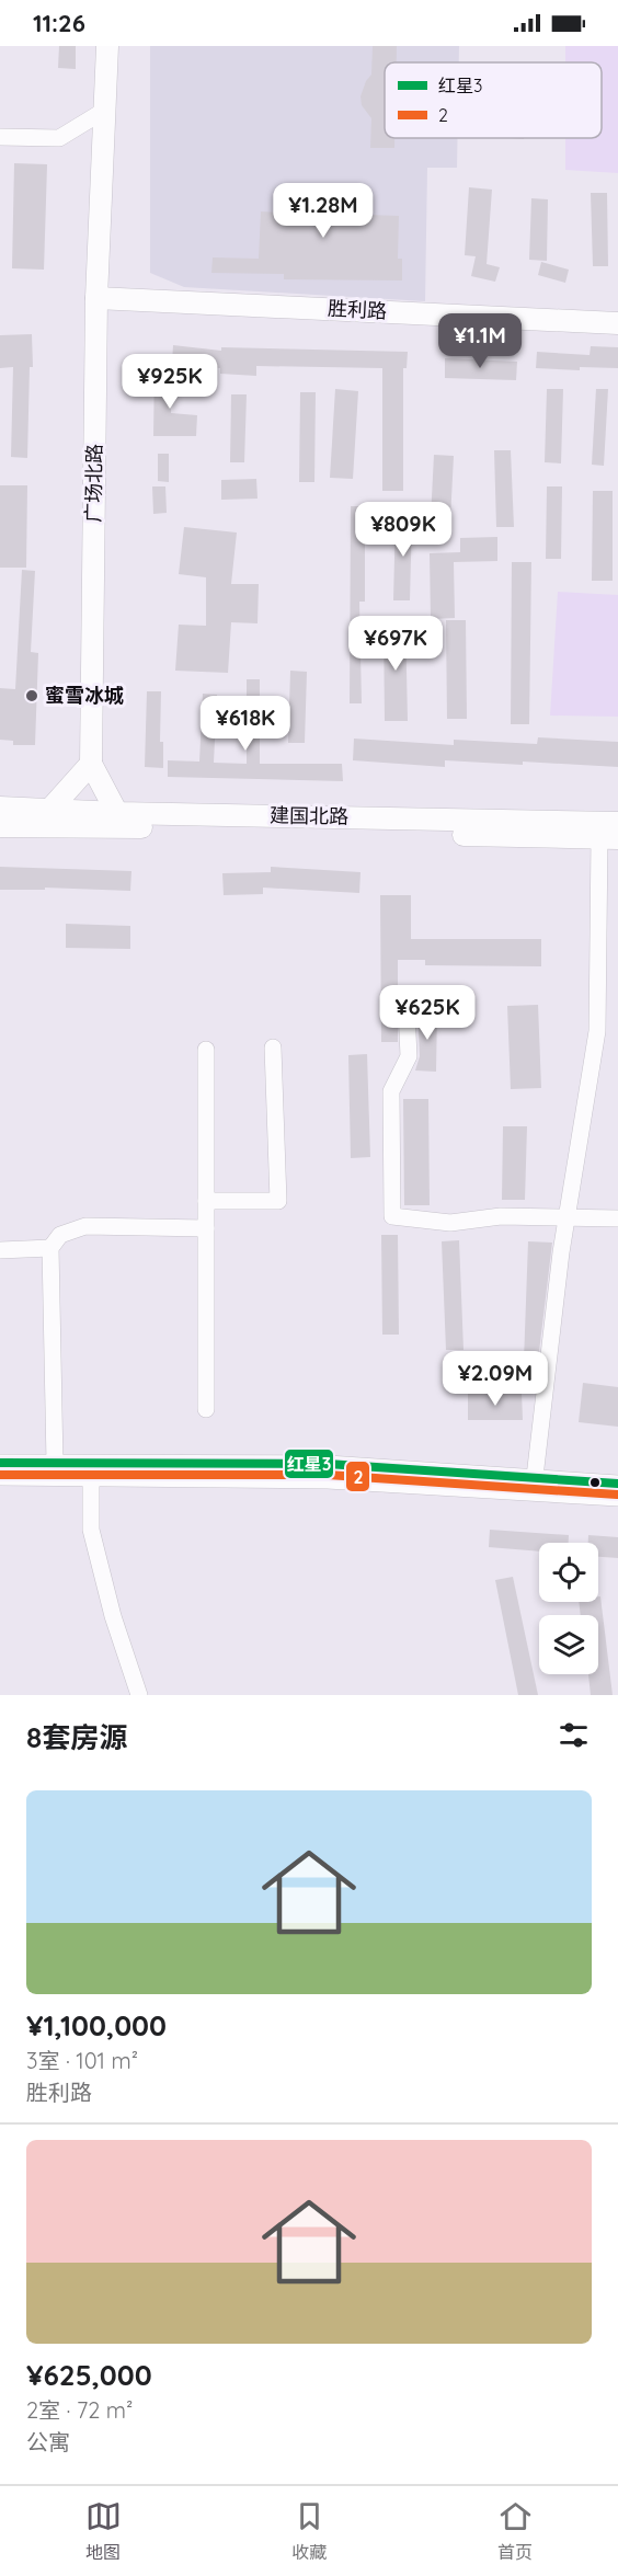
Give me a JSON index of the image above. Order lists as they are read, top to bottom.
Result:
{
  "streets": {
    "main road": ["胜利路", "广场北路", "建国北路"]
  },
  "crossings": [
    ["胜利路", "广场北路"]
  ],
  "places": ["蜜雪冰城"],
  "lines": ["transit line 红星3", "transit line 2"],
  "legend": ["红星3", "2"],
  "page": {
    "status": "11:26",
    "price": [
      "¥1.28M",
      "¥1.1M",
      "¥925K",
      "¥809K",
      "¥697K",
      "¥618K",
      "¥625K",
      "¥2.09M"
    ],
    "heading": "8套房源",
    "list": [
      {
        "name": "¥1,100,000",
        "note": "3室 · 101 m² · 胜利路"
      },
      {
        "name": "¥625,000",
        "note": "2室 · 72 m² · 公寓"
      }
    ],
    "tabs": ["地图", "收藏", "首页"]
  }
}
